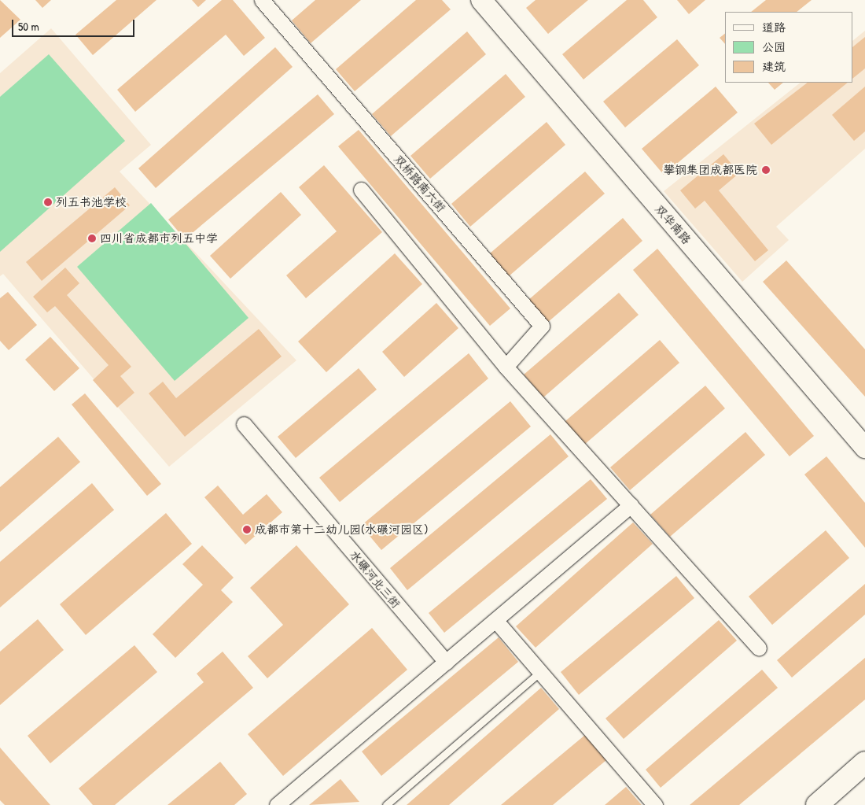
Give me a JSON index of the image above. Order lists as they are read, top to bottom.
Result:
{
  "streets": {
    "street": ["双桥路南六街", "双华南路", "水碾河北三街"]
  },
  "places": [
    "攀钢集团成都医院",
    "列五书池学校",
    "四川省成都市列五中学",
    "成都市第十二幼儿园(水碾河园区)"
  ],
  "legend": ["道路", "公园", "建筑"],
  "scale_bar": "50 m"
}
